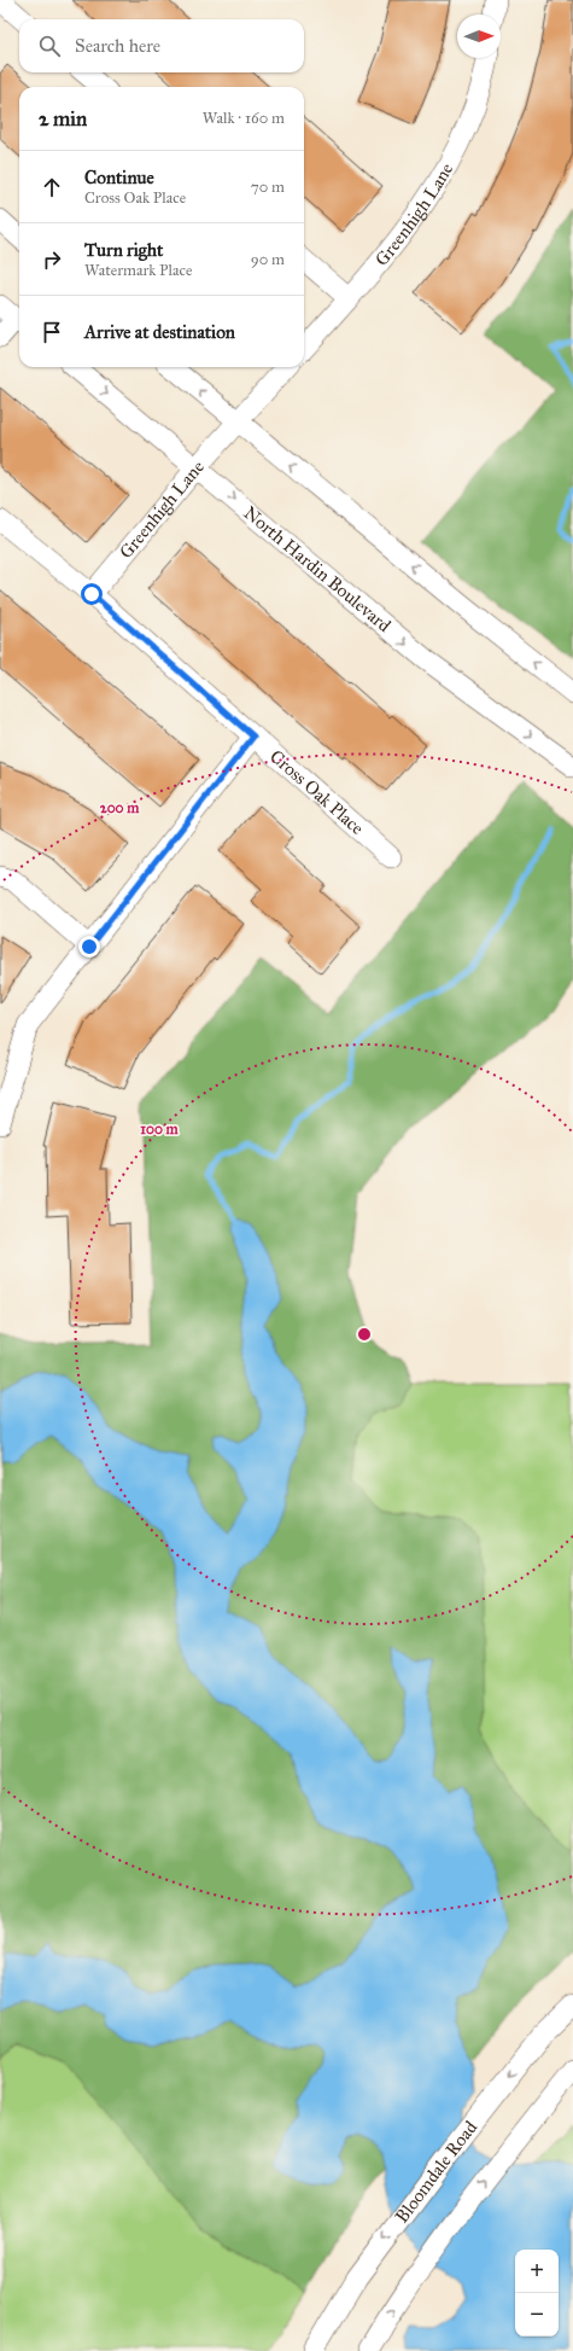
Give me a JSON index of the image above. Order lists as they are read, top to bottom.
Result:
{
  "streets": {
    "street": [
      "Greenhigh Lane",
      "North Hardin Boulevard",
      "Cross Oak Place",
      "Bloomdale Road"
    ]
  },
  "crossings": [
    ["Greenhigh Lane", "North Hardin Boulevard"],
    ["Greenhigh Lane", "Cross Oak Place"]
  ],
  "north": "right",
  "page": {
    "search": "Search here",
    "heading": ["2 min", "Walk · 160 m"],
    "list": [
      ["Continue", "Cross Oak Place", "70 m"],
      ["Turn right", "Watermark Place", "90 m"],
      "Arrive at destination"
    ],
    "map_buttons": ["+", "−"]
  },
  "rings": ["200 m", "100 m"]
}
